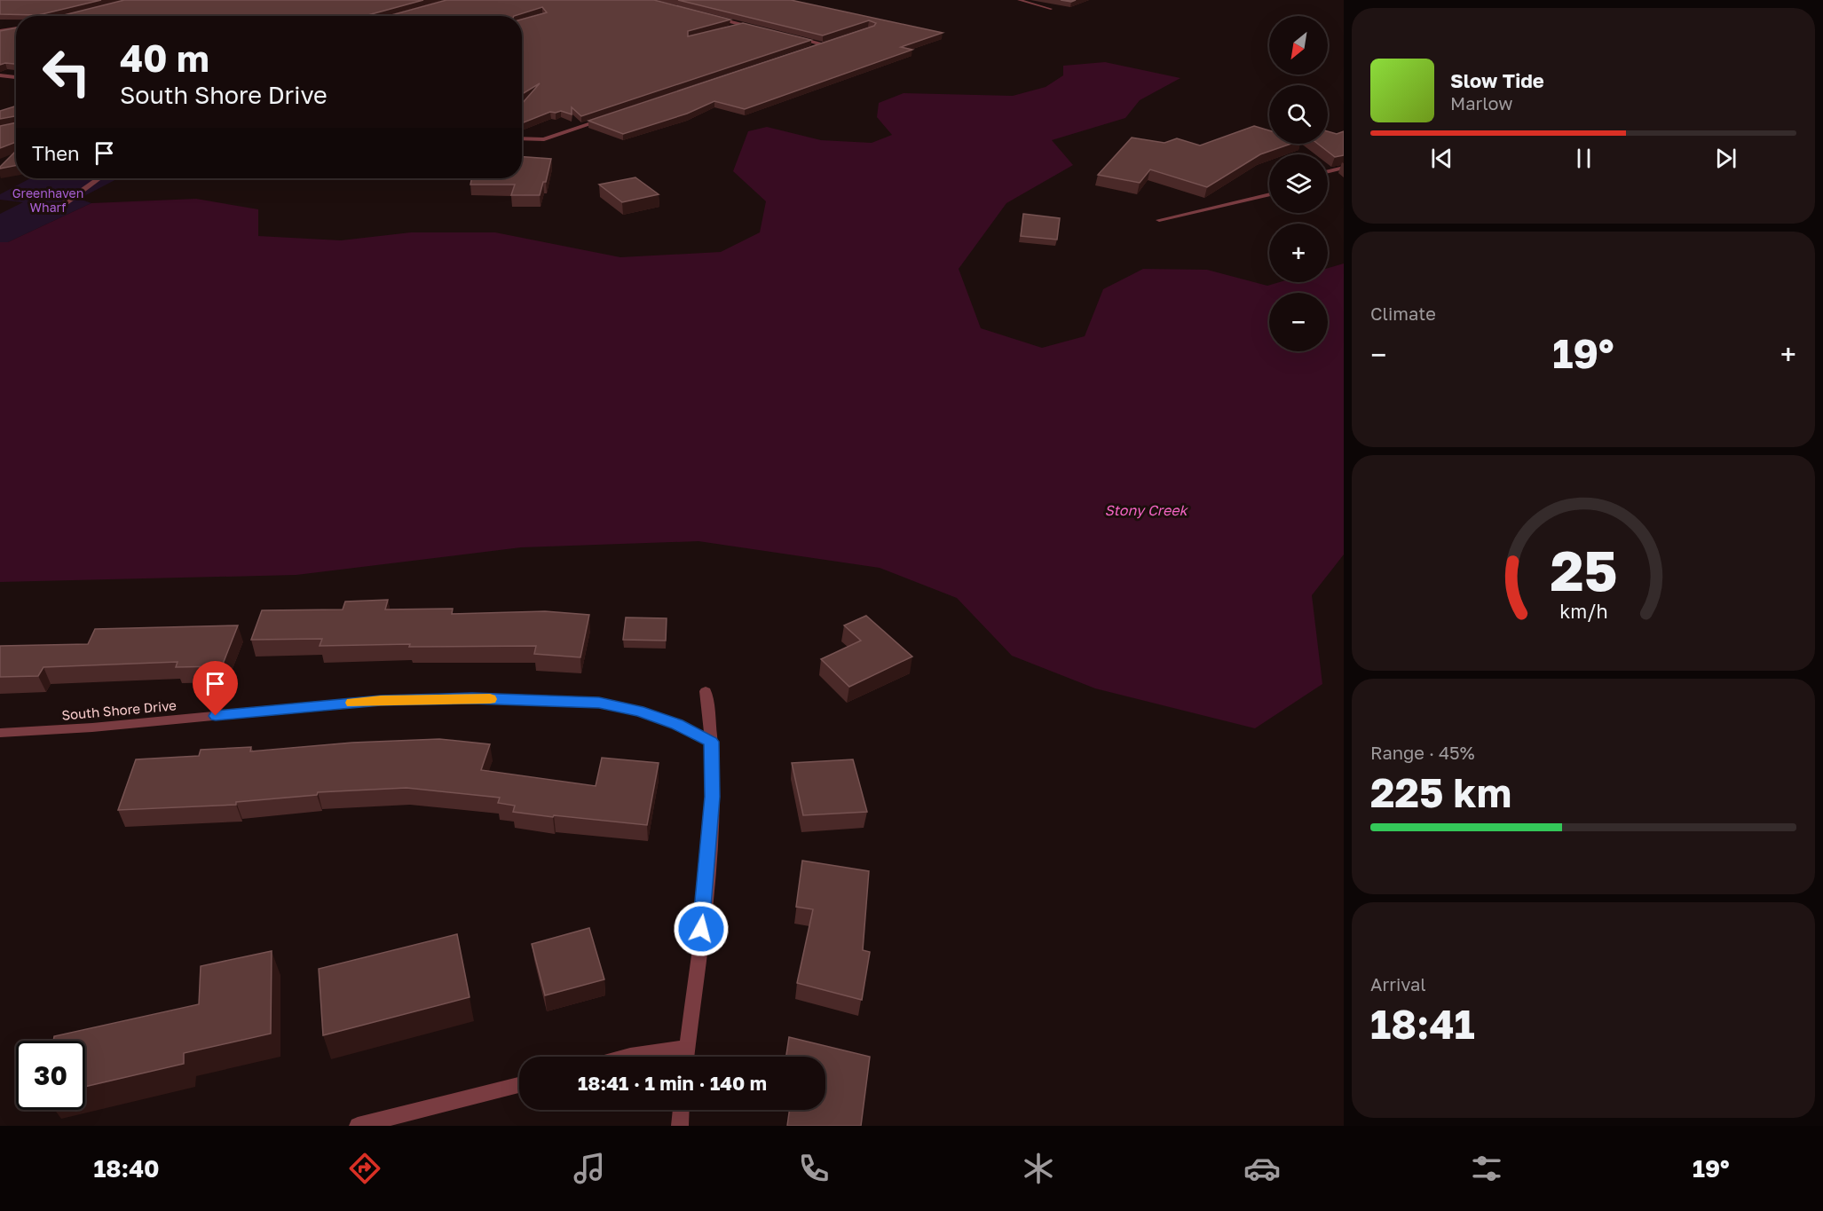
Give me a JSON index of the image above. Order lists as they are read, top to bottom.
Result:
{
  "streets": {
    "street": ["South Shore Drive"]
  },
  "water": ["Stony Creek"],
  "parks": ["Greenhaven Wharf"],
  "north": "bottom left",
  "page": {
    "map_buttons": ["+", "−"],
    "turn": ["40 m", "South Shore Drive"],
    "song": ["Slow Tide", "Marlow"],
    "then": "Then",
    "tile": [
      "Climate",
      ["Range · 45%", "225 km"],
      ["Arrival", "18:41"]
    ],
    "heat": ["−", "19°", "+"],
    "limit": "30",
    "trip": "18:41 · 1 min · 140 m",
    "tabs": ["18:40", "19°"],
    "gauge": ["25", "km/h"]
  }
}
